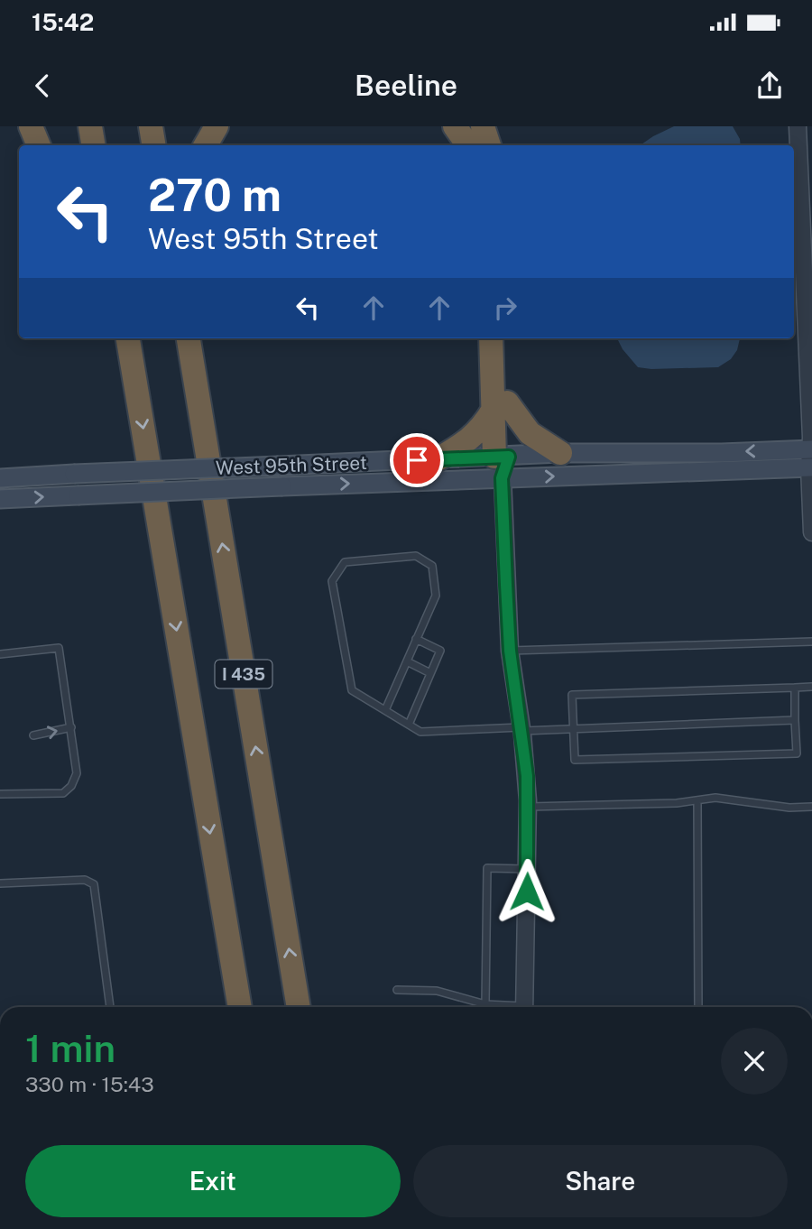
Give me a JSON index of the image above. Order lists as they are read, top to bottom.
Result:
{
  "streets": {
    "highway": ["I 435"],
    "main road": ["West 95th Street"]
  },
  "page": {
    "status": "15:42",
    "header": "Beeline",
    "turn": ["270 m", "West 95th Street"],
    "heading": ["1 min", "330 m · 15:43"],
    "buttons": ["Exit", "Share"]
  }
}
